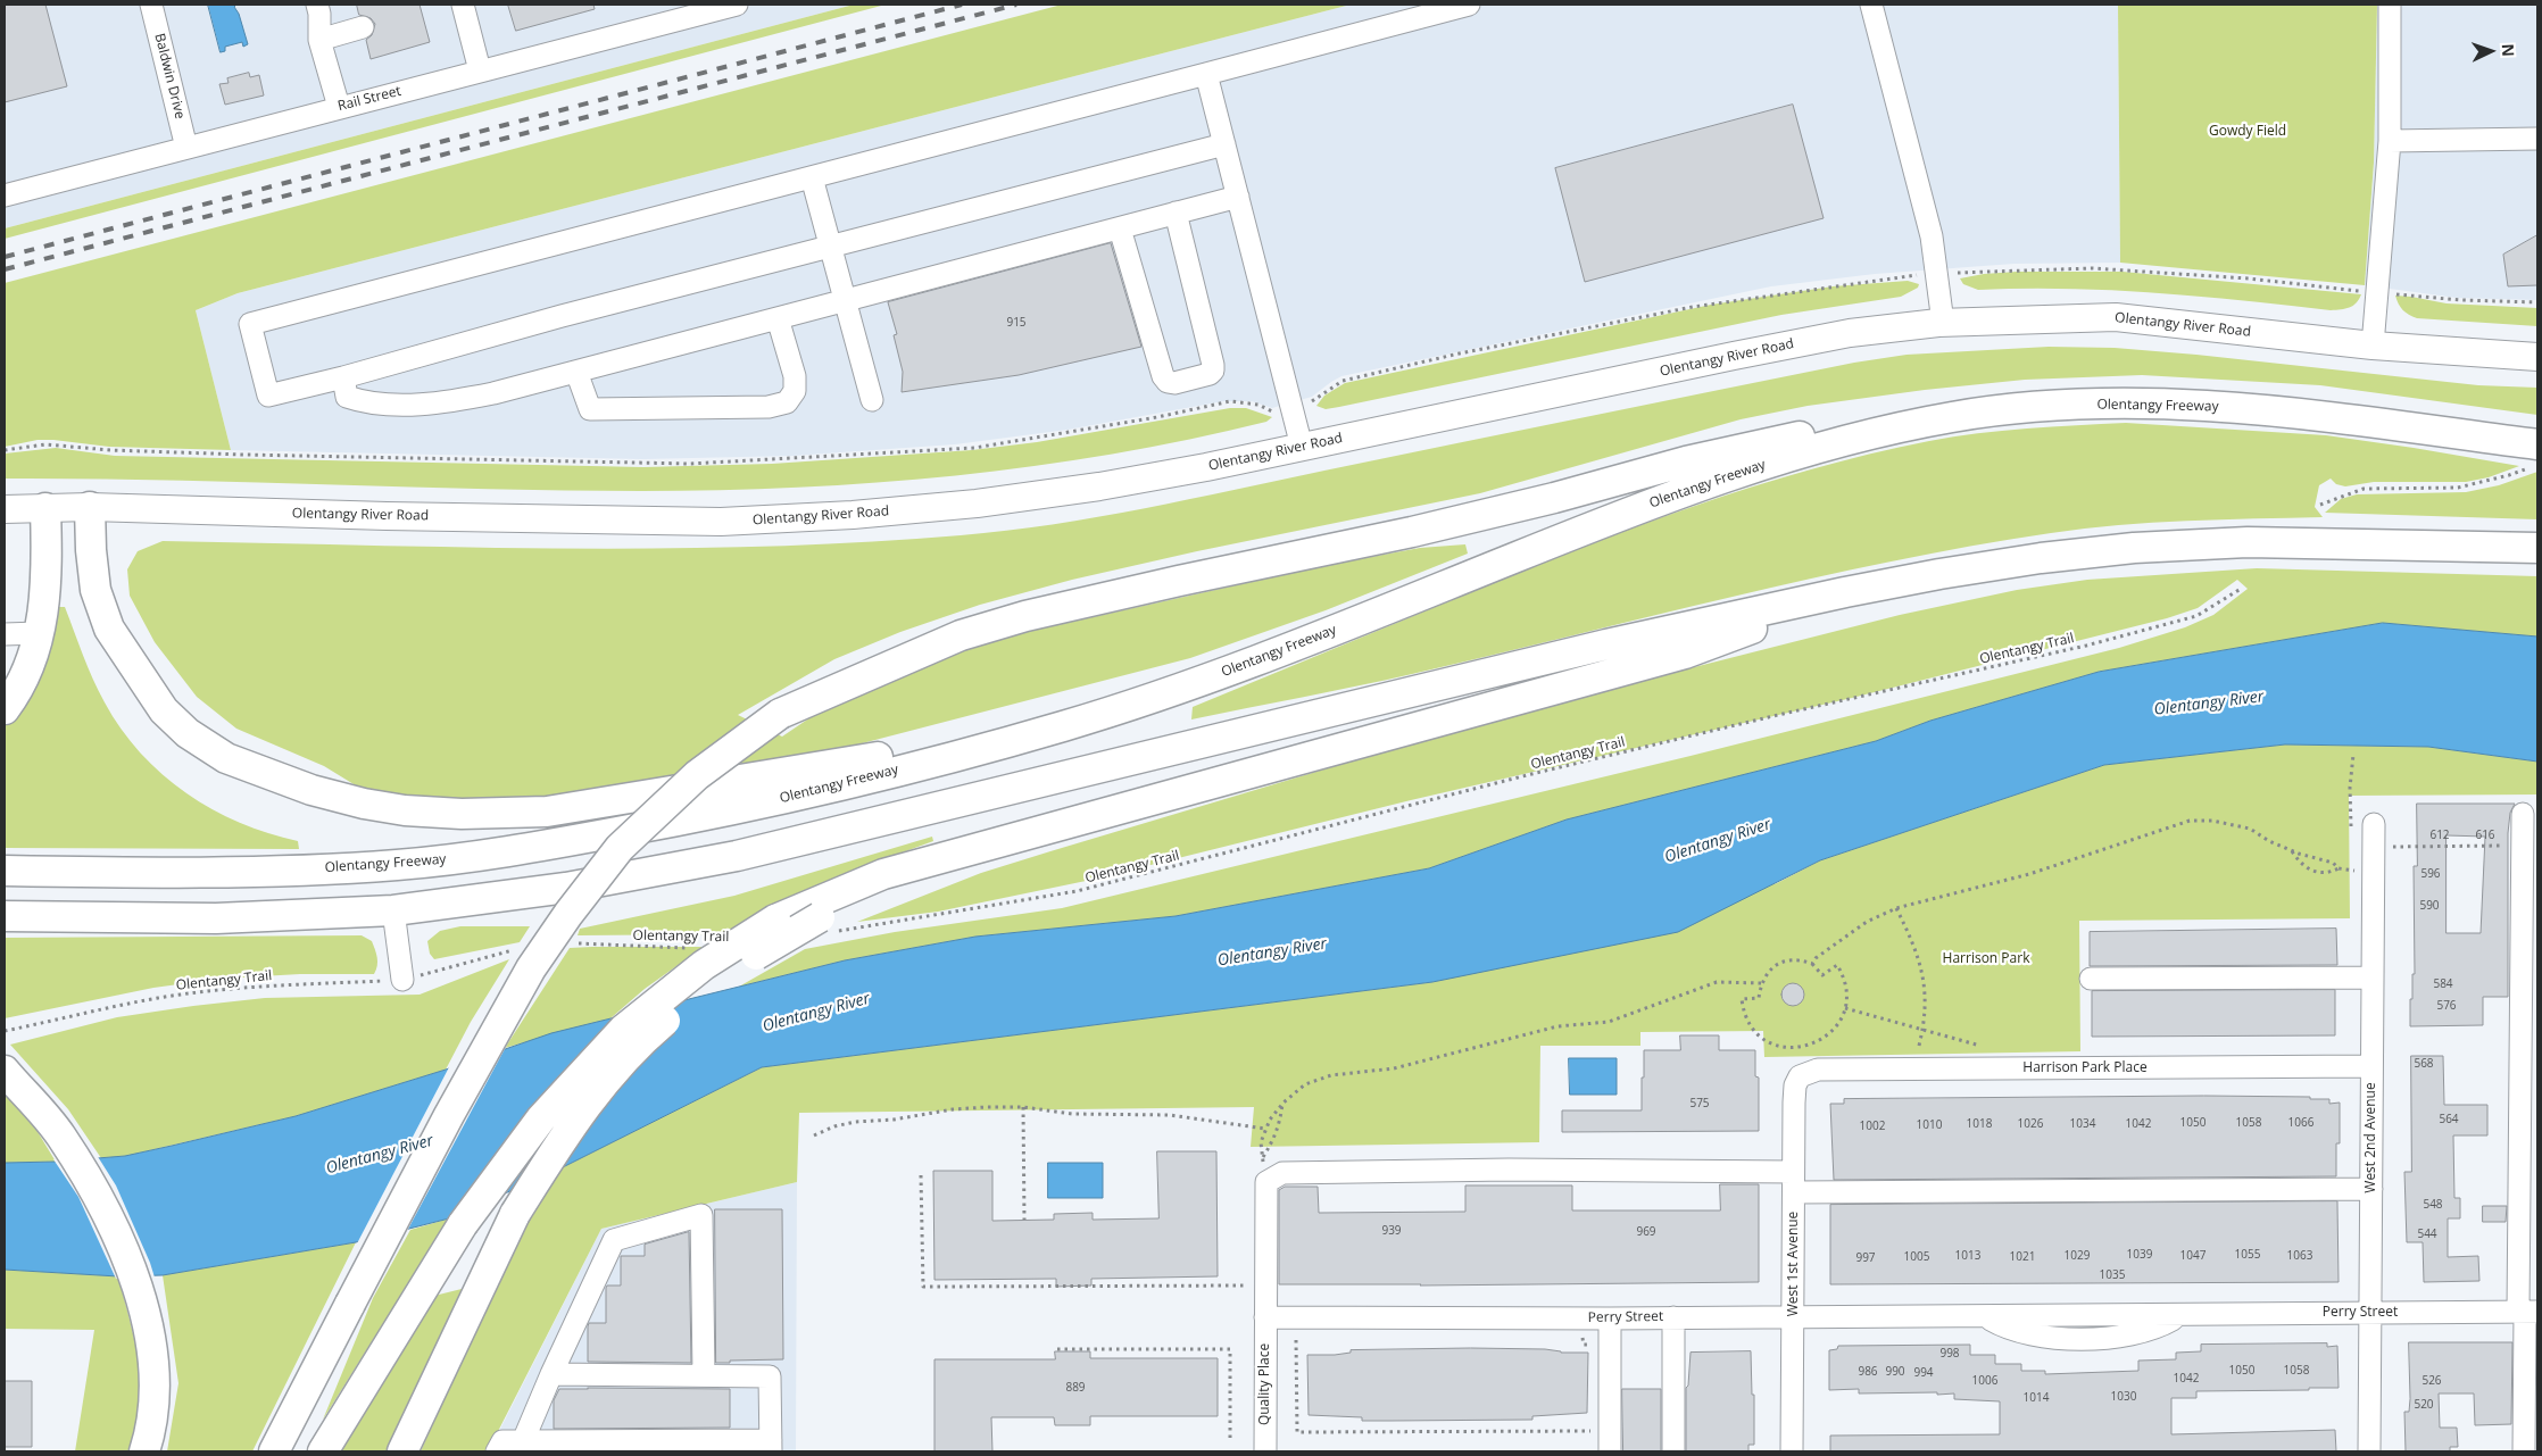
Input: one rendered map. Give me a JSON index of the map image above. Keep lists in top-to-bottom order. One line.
{"streets":{"highway":["Olentangy Freeway"],"main road":["Olentangy River Road"],"street":["Baldwin Drive","Rail Street","Harrison Park Place","West 2nd Avenue","West 1st Avenue","Perry Street","Quality Place"],"path":["Olentangy Trail"]},"crossings":[["Baldwin Drive","Rail Street"],["Harrison Park Place","West 2nd Avenue"],["Harrison Park Place","West 1st Avenue"],["West 2nd Avenue","Perry Street"],["West 1st Avenue","Perry Street"],["Perry Street","Quality Place"]],"water":["Olentangy River"],"parks":["Gowdy Field","Harrison Park"],"house_numbers":["915","612","616","596","590","584","576","568","575","564","1050","1058","1066","1018","1026","1034","1042","1010","1002","548","939","969","544","1039","1055","1013","1029","1047","1063","1005","1021","997","1035","998","1050","1058","986","990","994","1042","1006","526","889","1030","1014","520"],"north":"right"}
